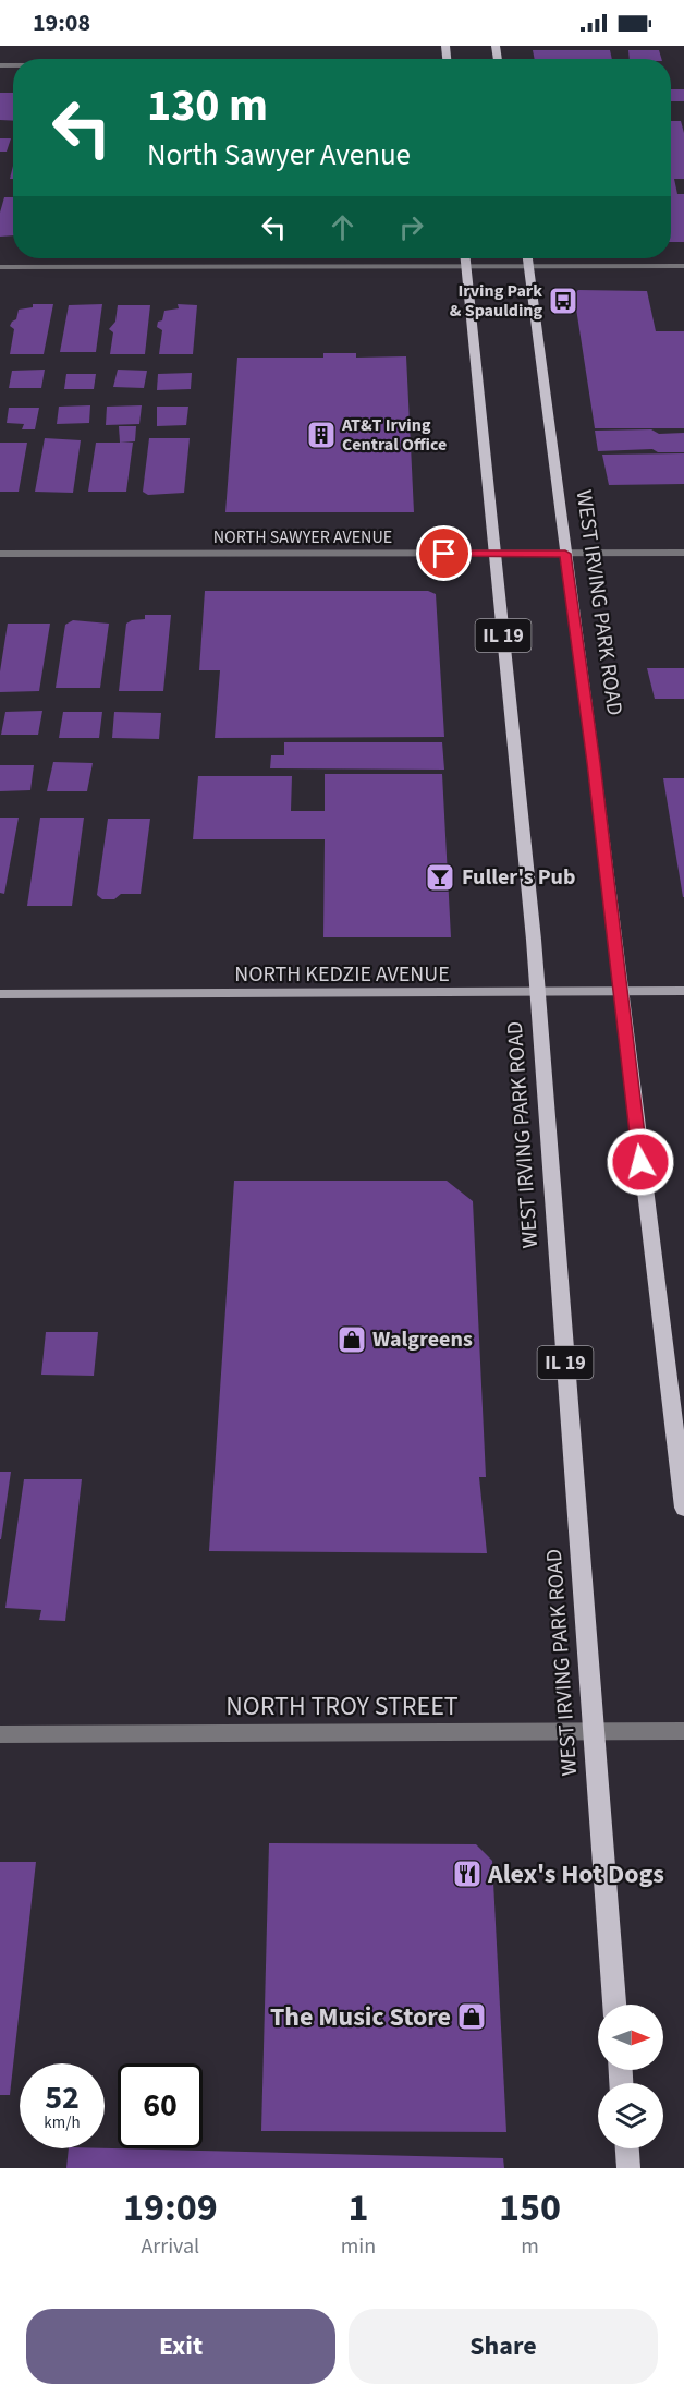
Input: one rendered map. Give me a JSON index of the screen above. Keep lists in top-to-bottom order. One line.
{"streets":{"main road":["WEST IRVING PARK ROAD","IL 19","NORTH KEDZIE AVENUE"],"street":["NORTH SAWYER AVENUE","NORTH TROY STREET"]},"crossings":[["NORTH SAWYER AVENUE","WEST IRVING PARK ROAD"],["WEST IRVING PARK ROAD","NORTH KEDZIE AVENUE"],["WEST IRVING PARK ROAD","NORTH TROY STREET"]],"places":{"bus stop":["Irving Park & Spaulding"],"building":["AT&T Irving Central Office"],"bar":["Fuller's Pub"],"shop":["Walgreens","The Music Store"],"restaurant":["Alex's Hot Dogs"]},"north":"right","page":{"status":"19:08","turn":["130 m","North Sawyer Avenue"],"speed":"52 km/h","limit":"60","eta":["19:09","Arrival","1","min","150","m"],"buttons":["Exit","Share"]}}
